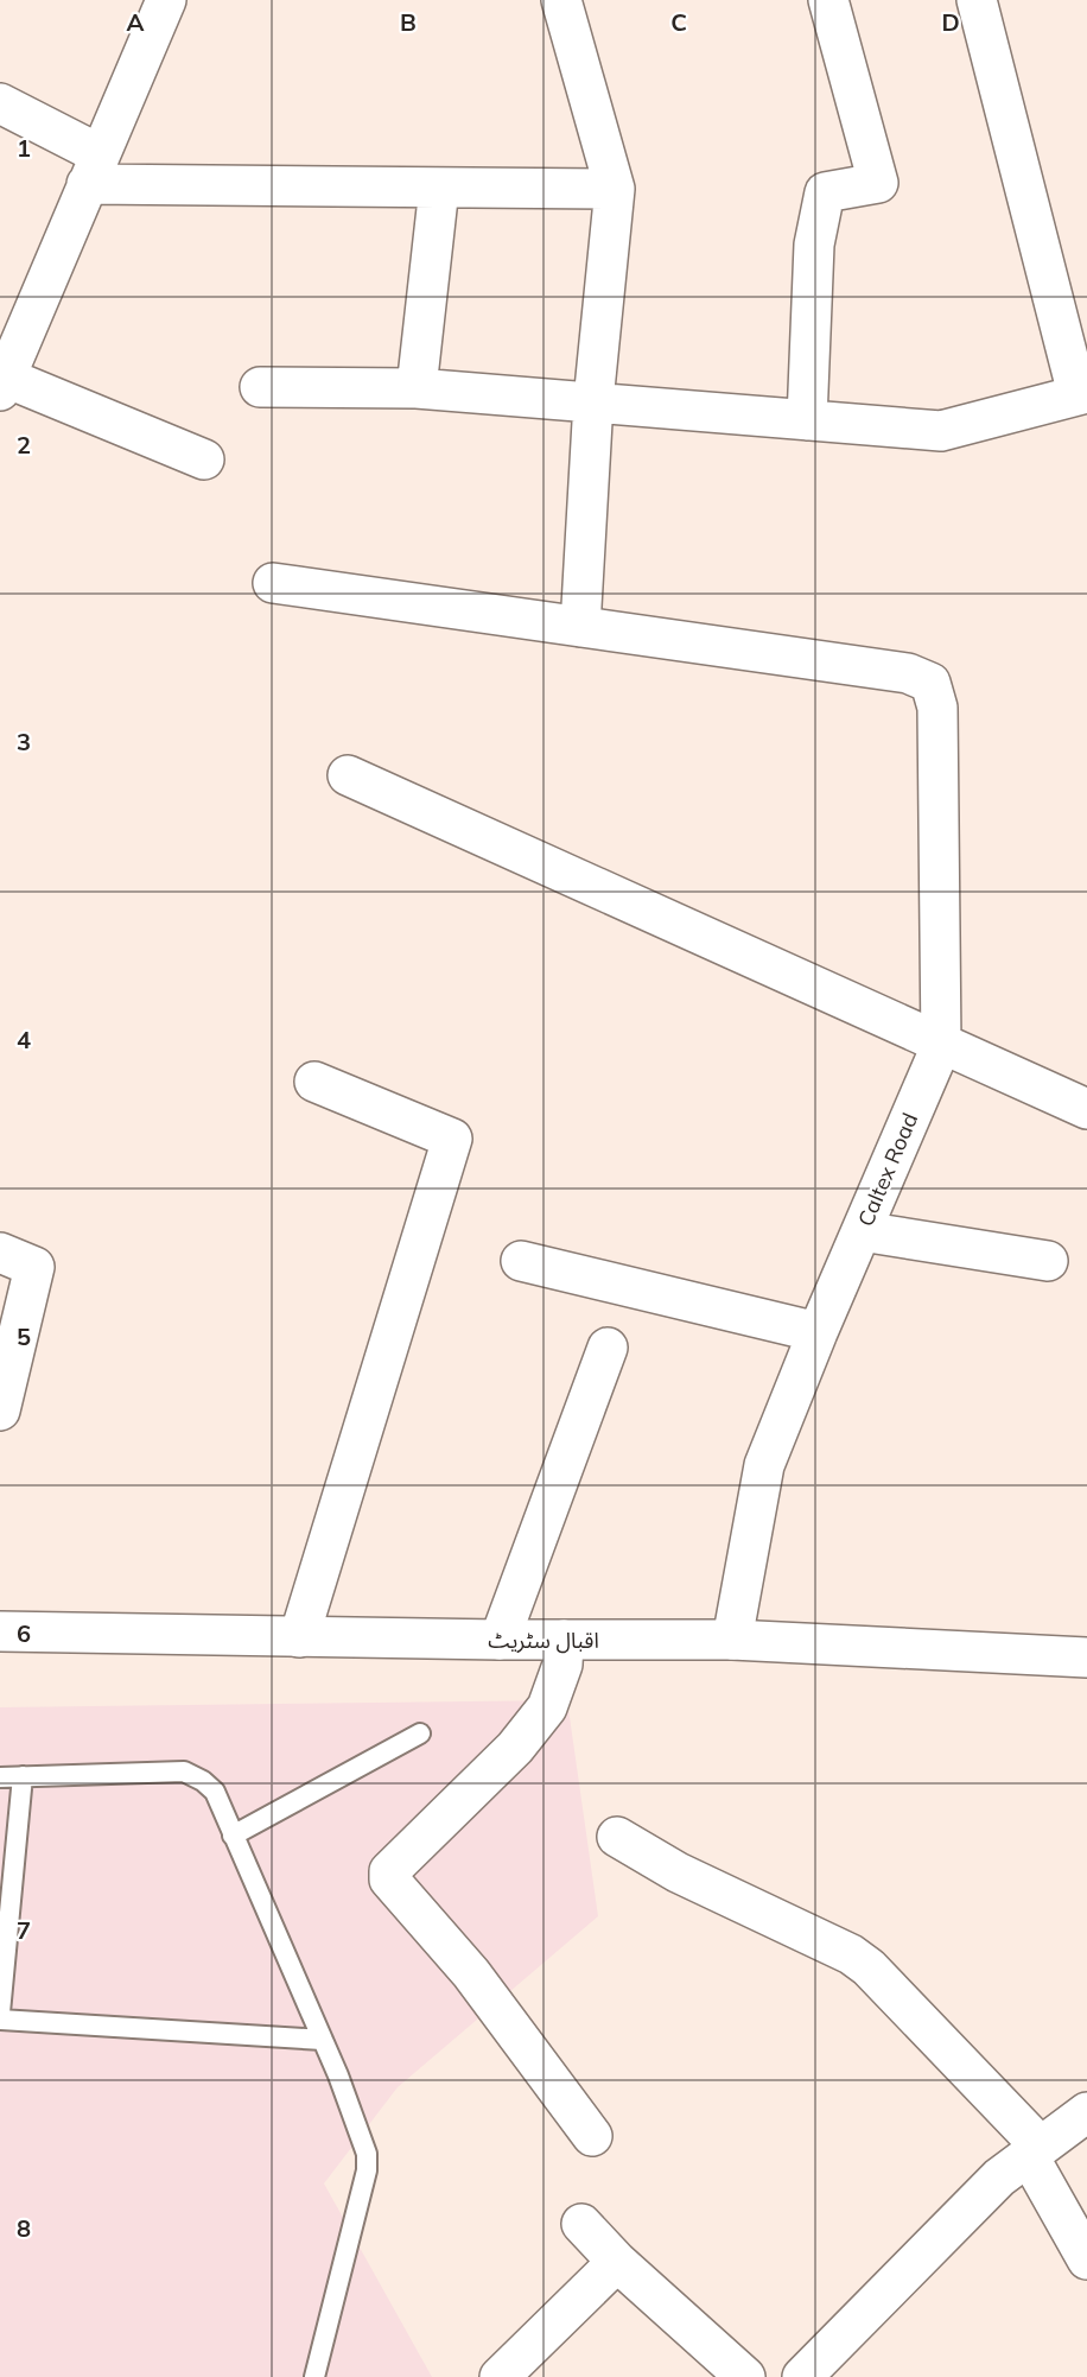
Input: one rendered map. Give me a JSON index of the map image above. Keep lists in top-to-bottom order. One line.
{"streets":{"street":["Caltex Road","اقبال سٹریٹ"]},"crossings":[["Caltex Road","اقبال سٹریٹ"]],"grid":{"columns":["A","B","C","D"],"rows":["1","2","3","4","5","6","7","8"]}}
